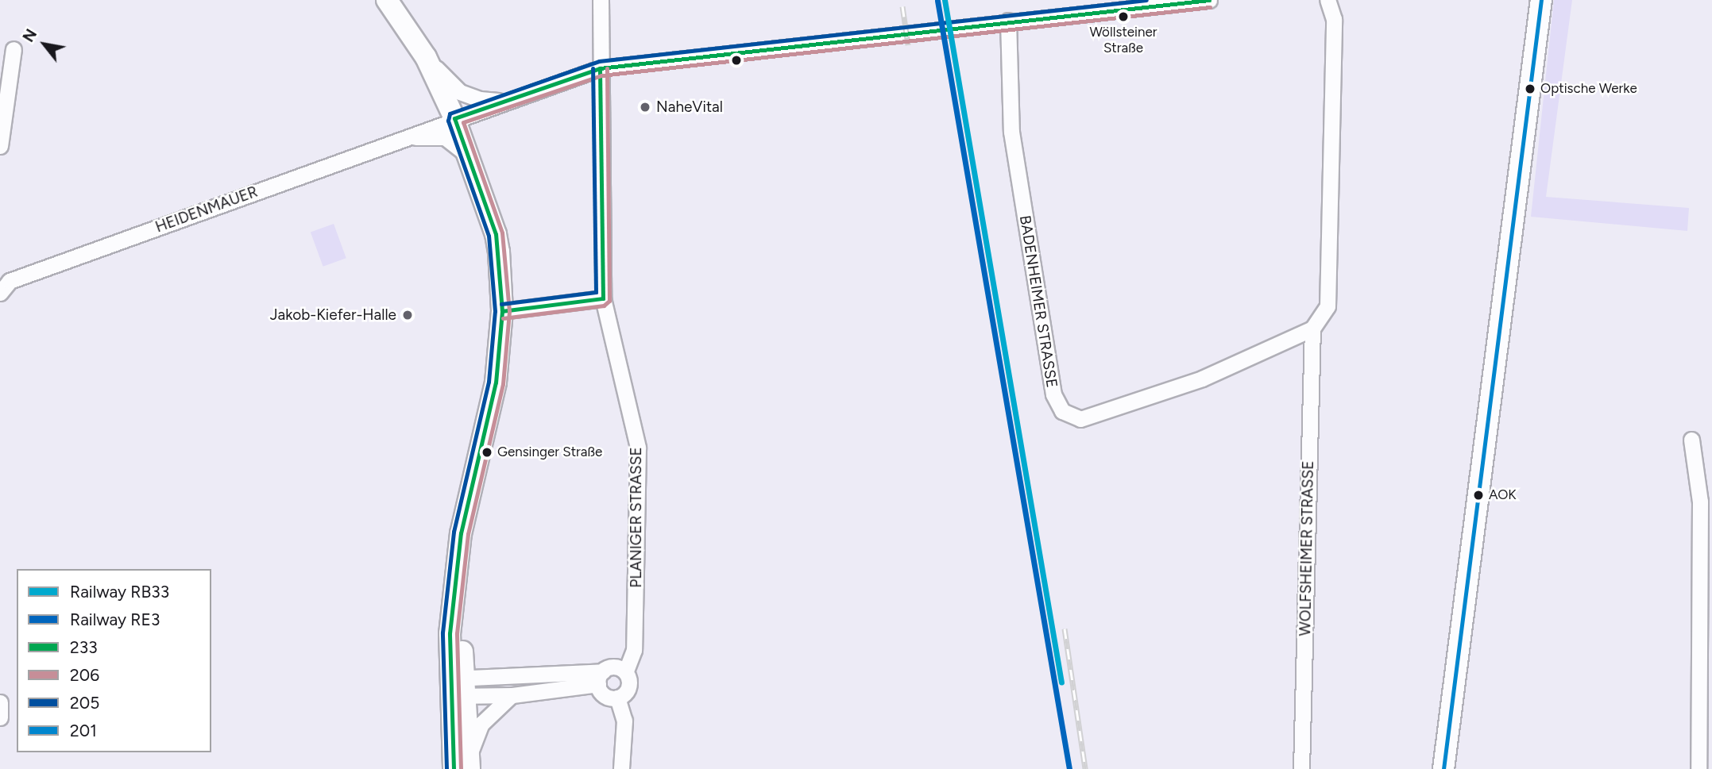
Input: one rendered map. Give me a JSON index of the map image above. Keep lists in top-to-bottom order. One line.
{"streets":{"street":["HEIDENMAUER","BADENHEIMER STRASSE","PLANIGER STRASSE","WOLFSHEIMER STRASSE"]},"crossings":[["HEIDENMAUER","PLANIGER STRASSE"],["BADENHEIMER STRASSE","WOLFSHEIMER STRASSE"]],"places":["Wöllsteiner Straße","Optische Werke","NaheVital","Jakob-Kiefer-Halle","Gensinger Straße","AOK"],"lines":["rail line RB33","transit line 233","transit line 205","transit line 201","rail line RE3","transit line 206"],"legend":["Railway RB33","Railway RE3","233","206","205","201"],"north":"top left"}
